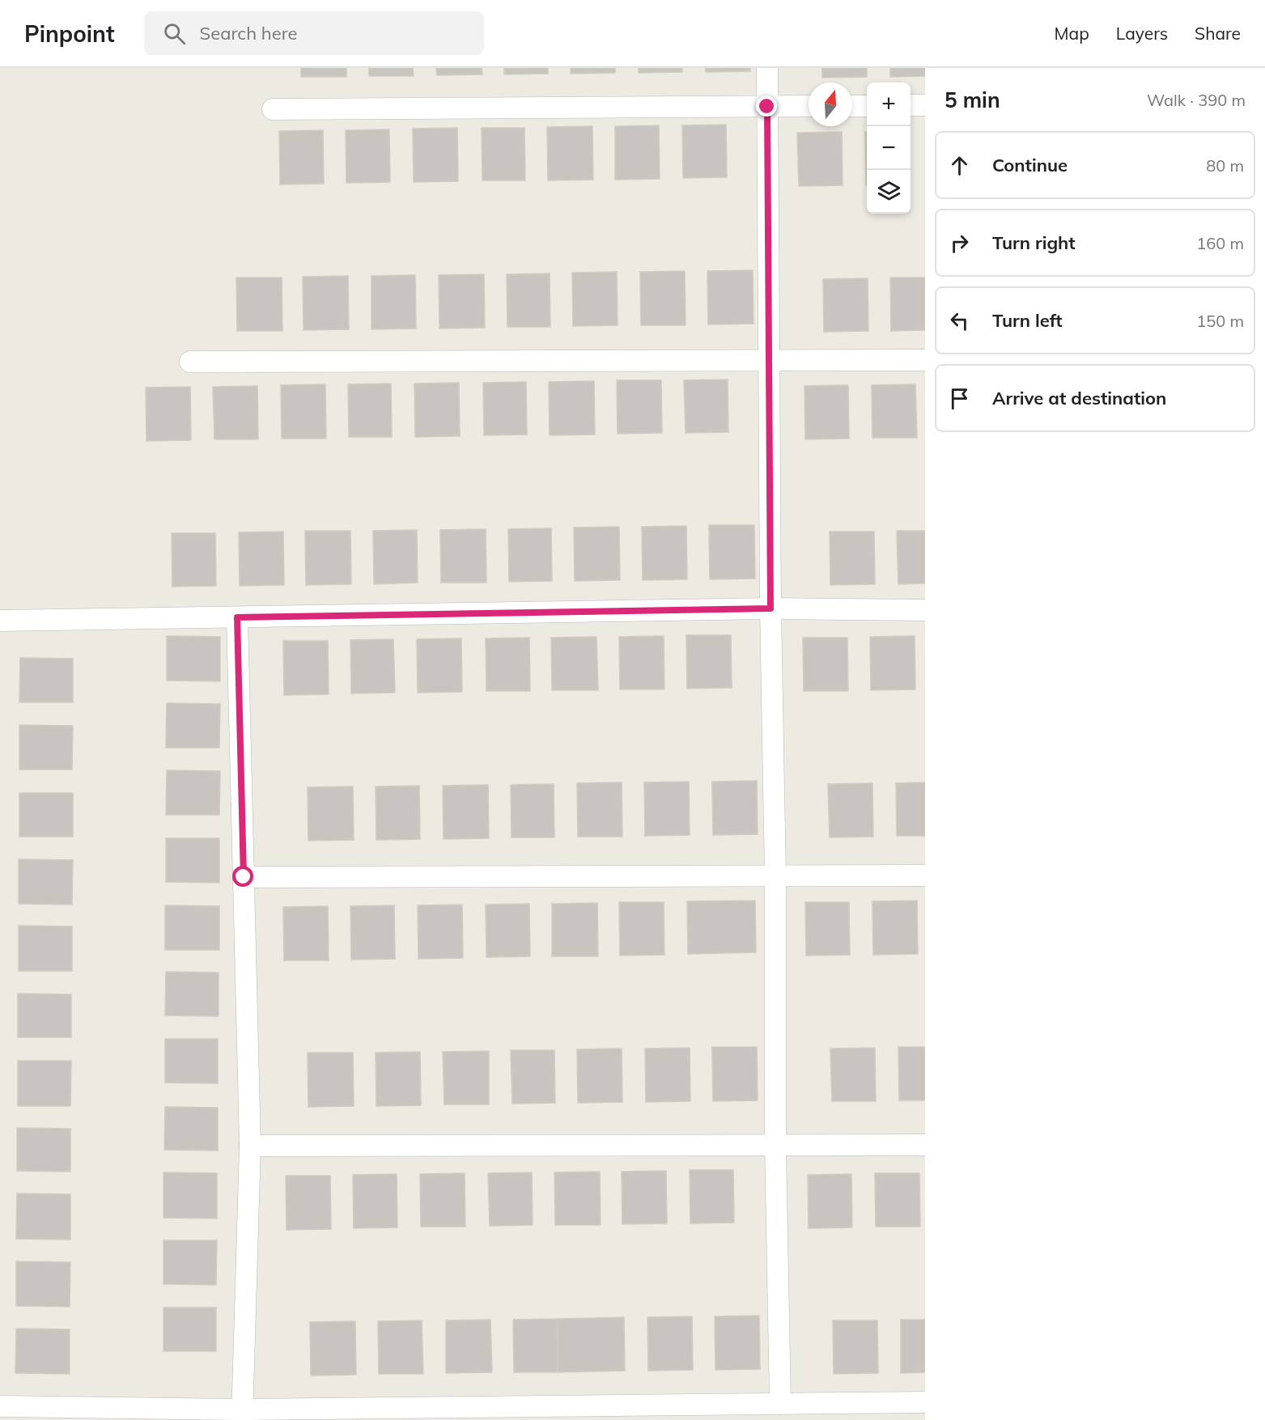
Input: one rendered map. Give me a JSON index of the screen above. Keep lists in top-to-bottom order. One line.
{"north":"top","page":{"header":"Pinpoint","search":"Search here","nav":["Map","Layers","Share"],"heading":["5 min","Walk · 390 m"],"map_buttons":["+","−"],"list":[["Continue","80 m"],["Turn right","160 m"],["Turn left","150 m"],"Arrive at destination"]}}
